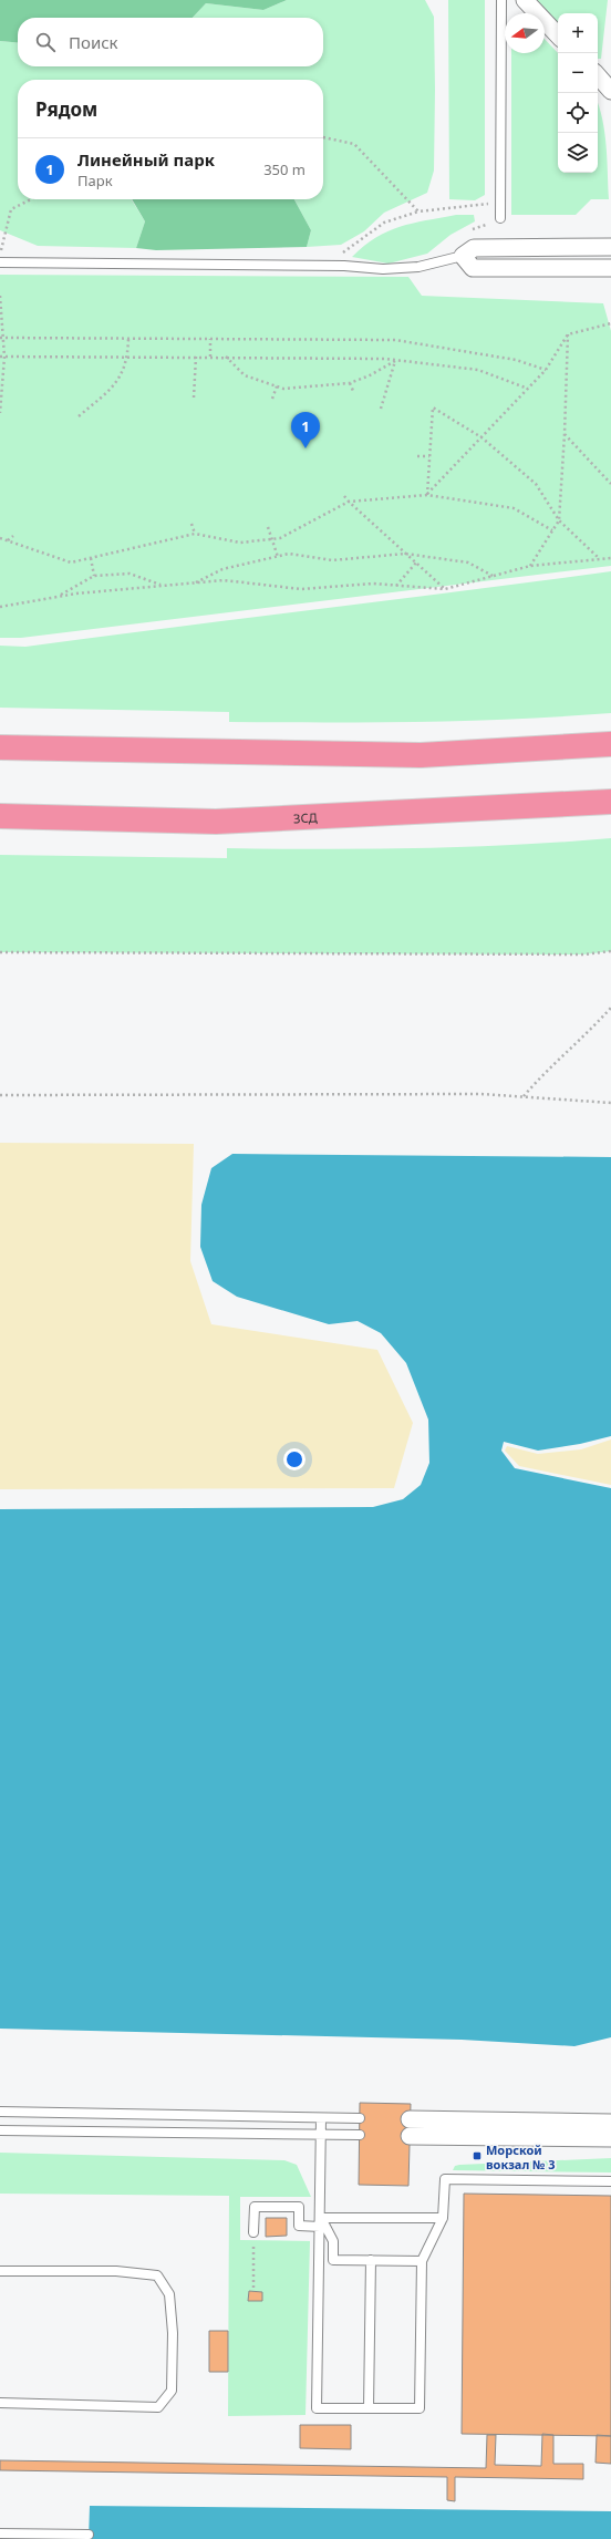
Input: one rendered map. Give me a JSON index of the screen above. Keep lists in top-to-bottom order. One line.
{"streets":{"highway":["ЗСД"]},"places":{"transit":["Морской вокзал № 3"]},"north":"left","page":{"map_buttons":["+","−"],"search":"Поиск","heading":"Рядом","list":[{"mark":"1","name":"Линейный парк","note":"Парк","value":"350 m"}],"pins":"1"}}
